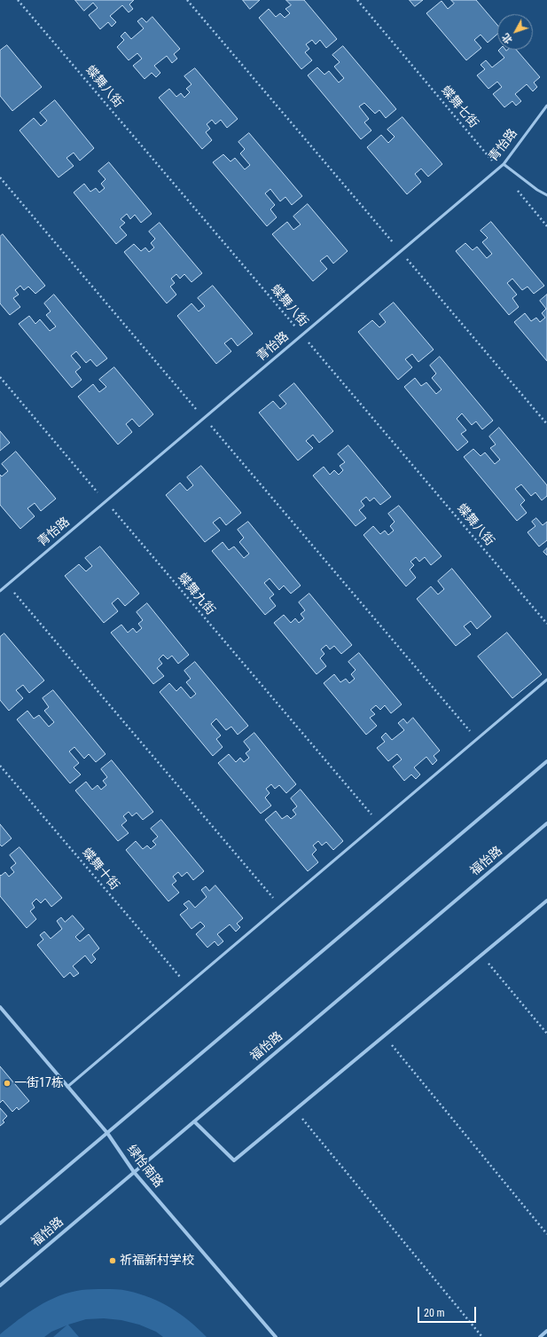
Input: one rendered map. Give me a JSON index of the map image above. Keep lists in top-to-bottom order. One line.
{"streets":{"street":["福怡路","绿怡南路"],"lane":["青怡路"],"path":["蝶舞八街","蝶舞七街","蝶舞九街","蝶舞十街"]},"crossings":[["蝶舞八街","青怡路"],["蝶舞七街","青怡路"],["青怡路","蝶舞九街"],["福怡路","绿怡南路"]],"places":["一街17栋","祈福新村学校"],"scale_bar":"20 m","north":"bottom left"}
